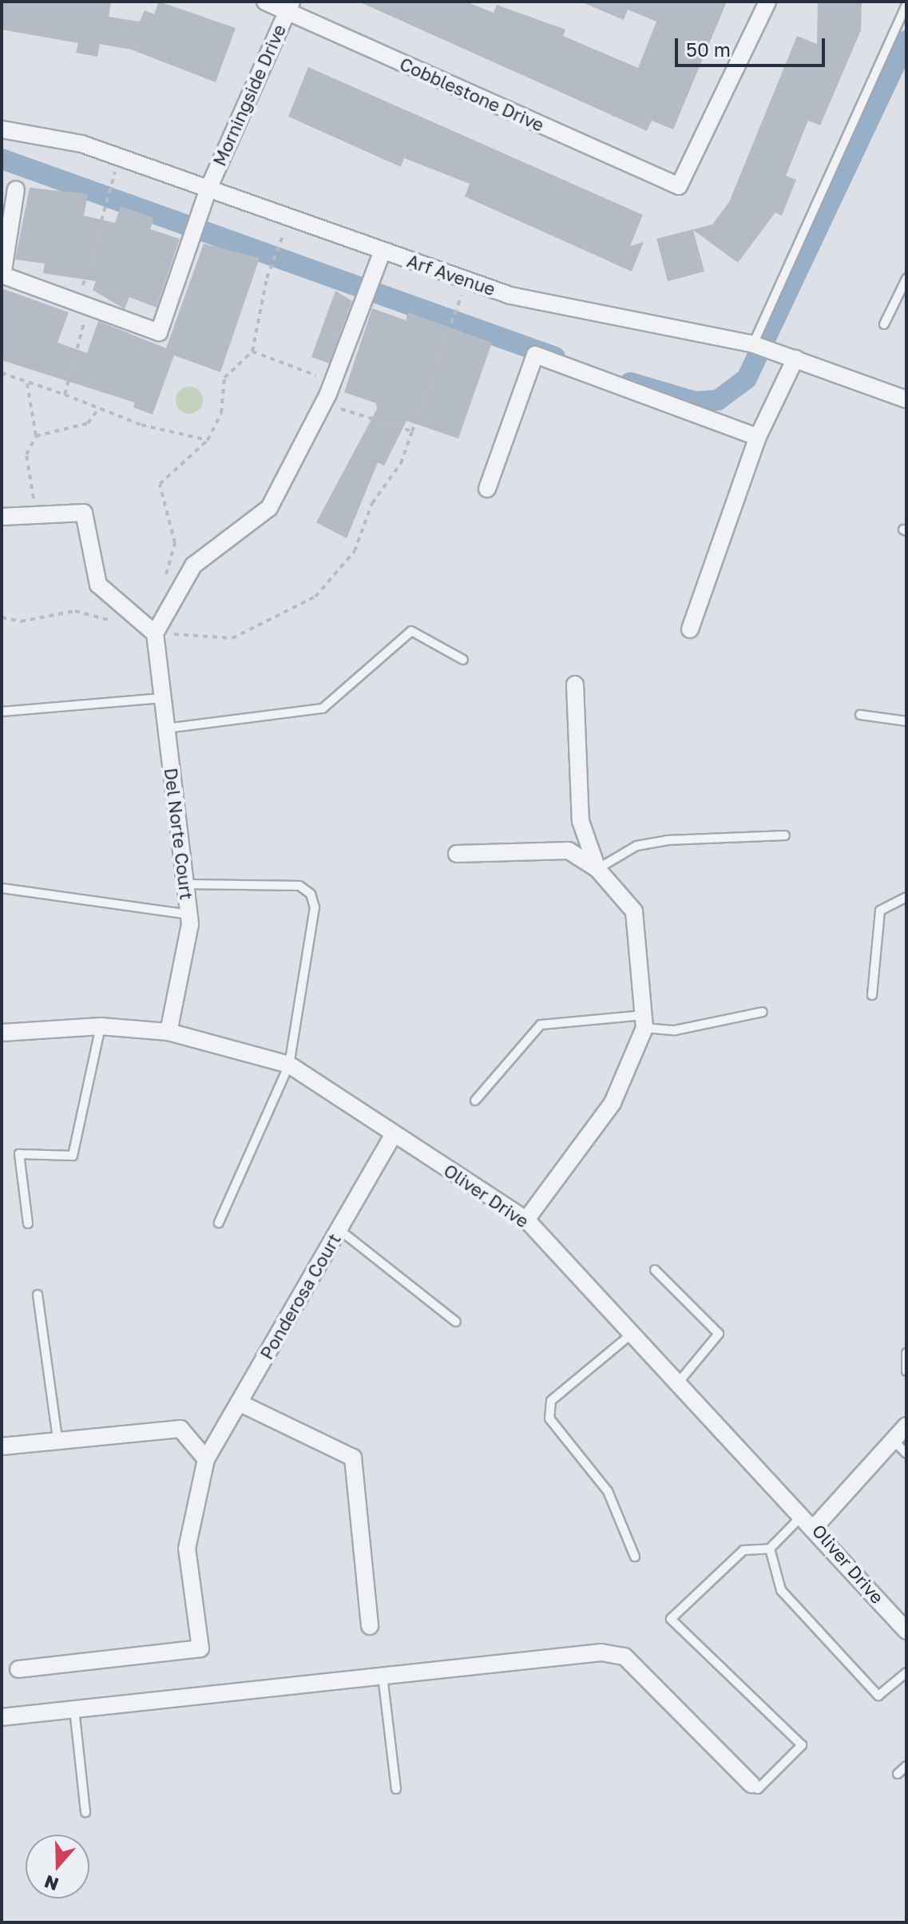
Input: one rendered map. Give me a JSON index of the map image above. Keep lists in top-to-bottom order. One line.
{"streets":{"street":["Cobblestone Drive","Morningside Drive","Arf Avenue","Del Norte Court","Oliver Drive","Ponderosa Court"]},"crossings":[["Cobblestone Drive","Morningside Drive"],["Morningside Drive","Arf Avenue"],["Del Norte Court","Oliver Drive"],["Oliver Drive","Ponderosa Court"]],"scale_bar":"50 m","north":"bottom"}
